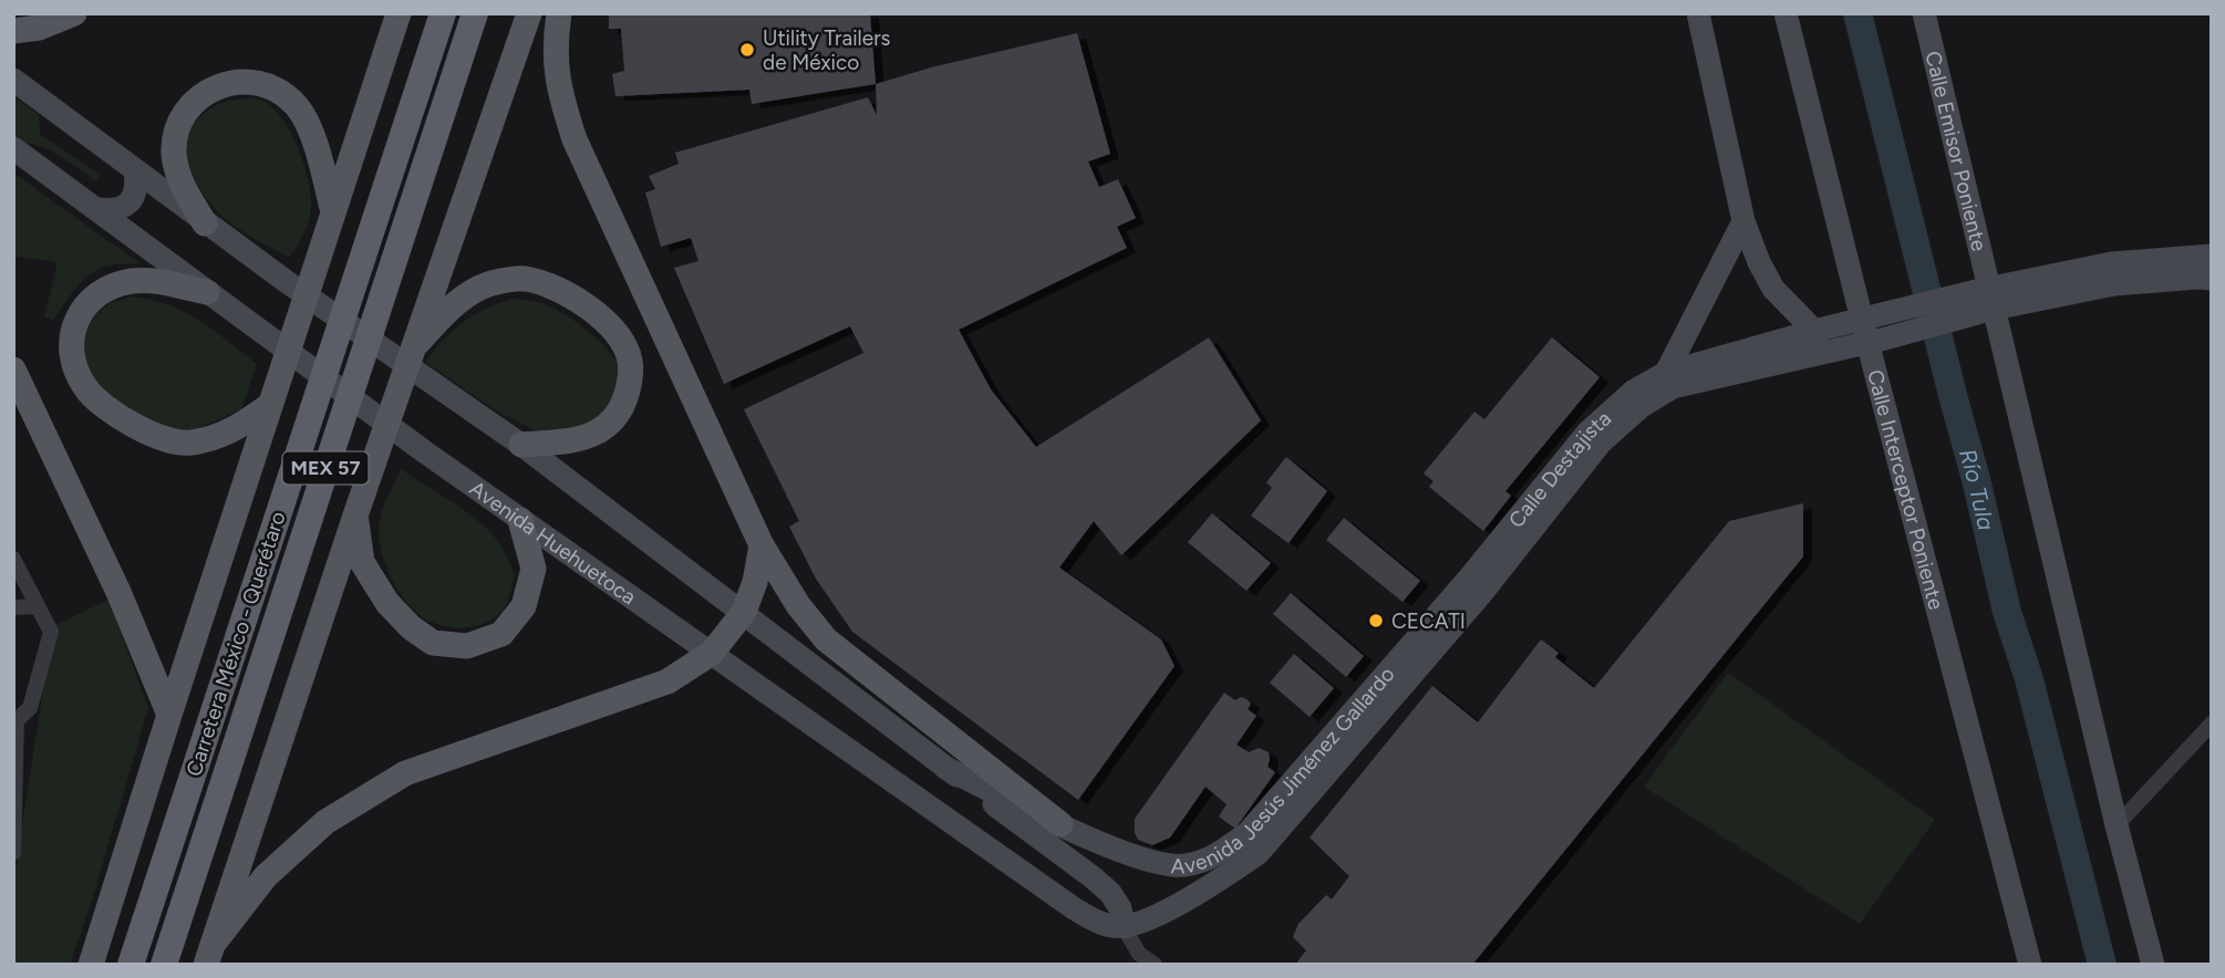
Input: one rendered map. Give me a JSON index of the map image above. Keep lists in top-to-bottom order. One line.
{"streets":{"highway":["MEX 57","Carretera México - Querétaro"],"main road":["Calle Emisor Poniente","Calle Destajista","Calle Interceptor Poniente","Avenida Huehuetoca","Avenida Jesús Jiménez Gallardo"]},"crossings":[["Calle Emisor Poniente","Calle Destajista"],["Calle Destajista","Calle Interceptor Poniente"],["Calle Destajista","Avenida Jesús Jiménez Gallardo"],["Avenida Huehuetoca","Avenida Jesús Jiménez Gallardo"]],"water":["Río Tula"],"places":["Utility Trailers de México","CECATI"]}
